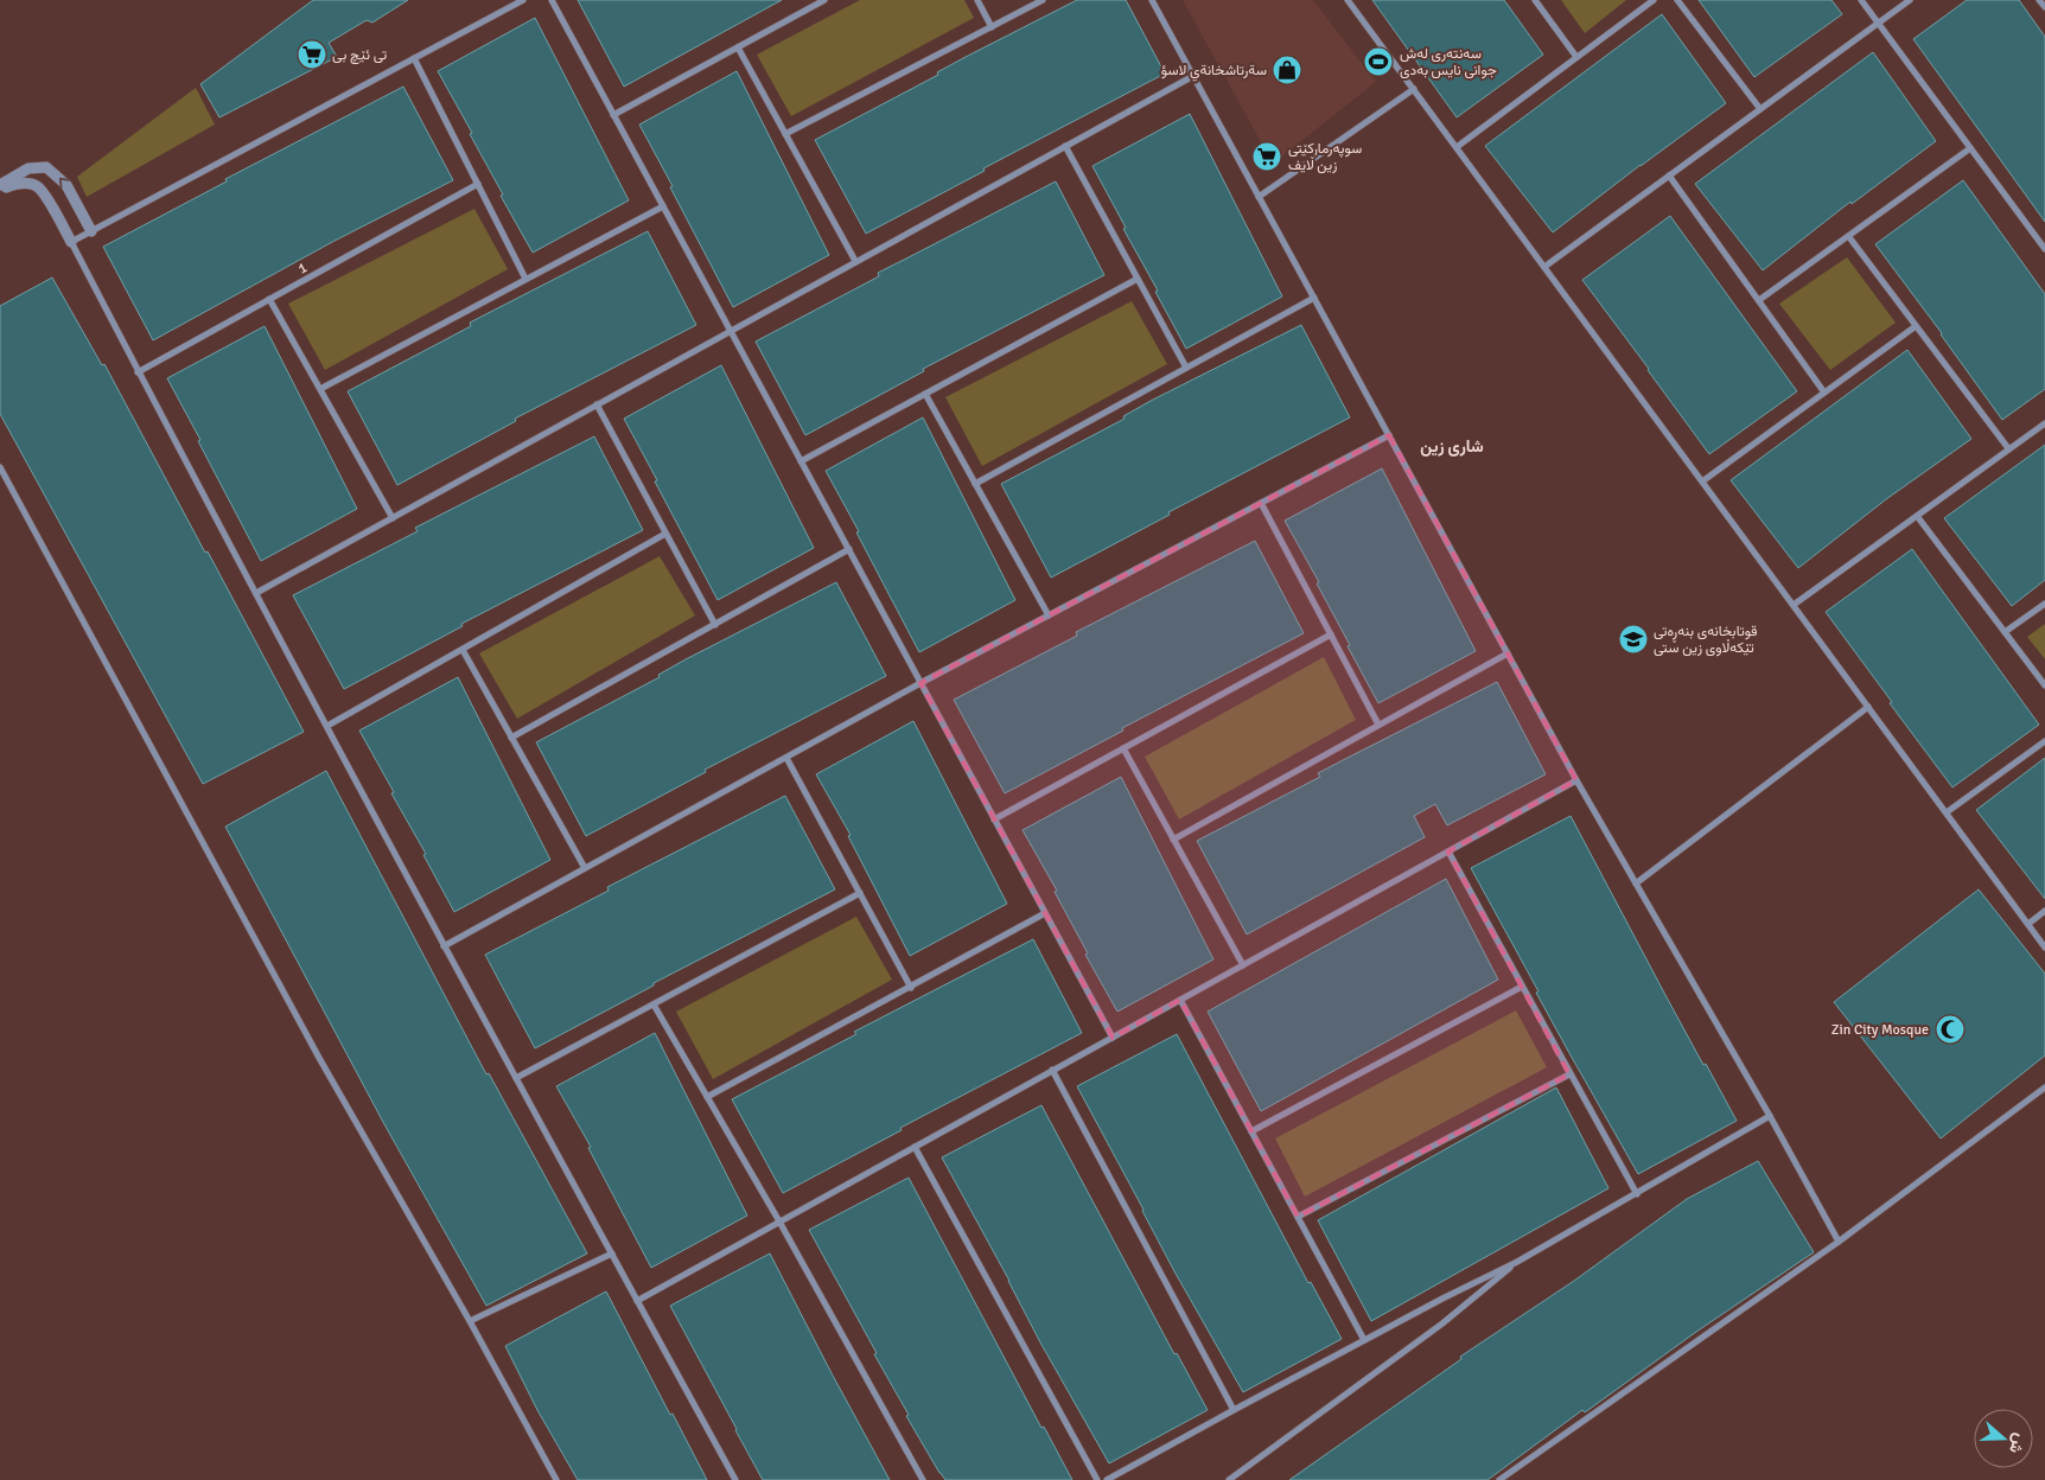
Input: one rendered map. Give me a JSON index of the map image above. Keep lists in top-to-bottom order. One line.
{"streets":{"street":["1"]},"districts":["شاری زین"],"places":{"supermarket":["تی ئێچ بی","سوپەرماركێتی زین ڵایف"],"sports":["سەنتەری لەش جوانی نایس بەدی"],"shop":["سةرتاشخانةي لاسؤ"],"school or university":["قوتابخانەی بنەڕەتی تێکەڵاوی زین ستی"],"mosque":["Zin City Mosque"]},"north":"right"}
